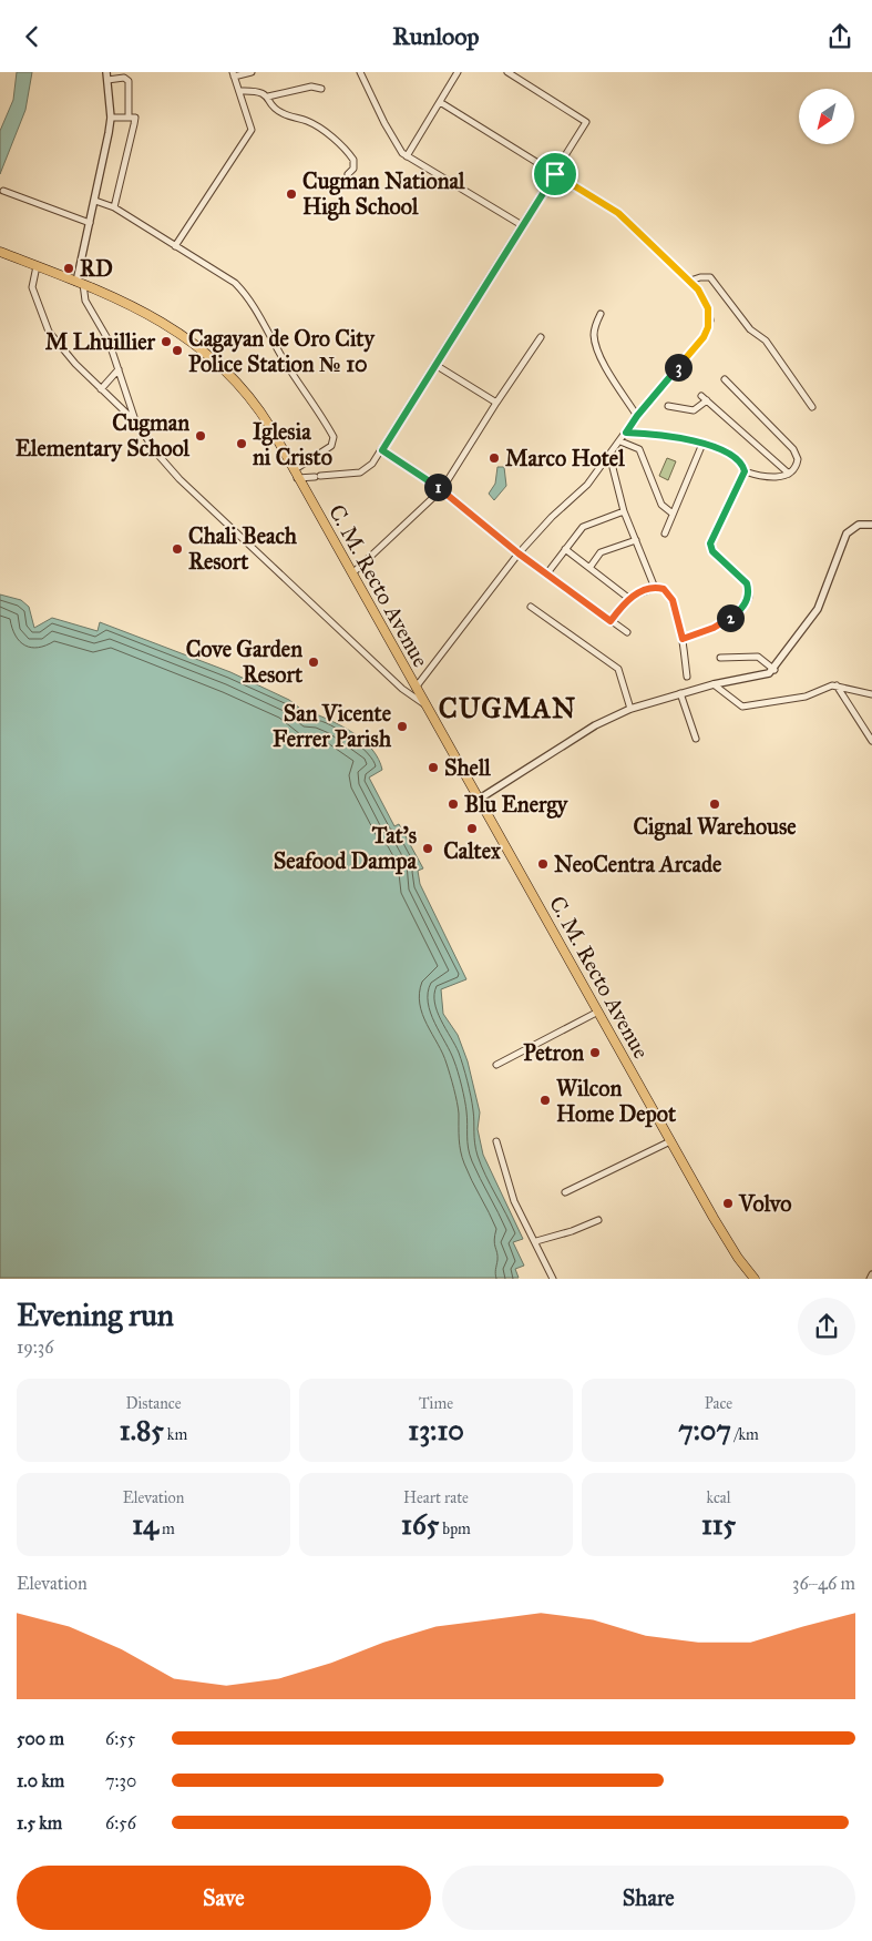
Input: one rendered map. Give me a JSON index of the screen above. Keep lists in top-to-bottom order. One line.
{"streets":{"highway":["C. M. Recto Avenue"]},"districts":["CUGMAN"],"places":["Cugman National High School","RD","M Lhuillier","Cagayan de Oro City Police Station № 10","Cugman Elementary School","Iglesia ni Cristo","Marco Hotel","Chali Beach Resort","Cove Garden Resort","San Vicente Ferrer Parish","Shell","Blu Energy","Cignal Warehouse","Caltex","Tat's Seafood Dampa","NeoCentra Arcade","Petron","Wilcon Home Depot","Volvo"],"north":"bottom left","page":{"header":"Runloop","pins":["3","1","2"],"heading":["Evening run","19:36"],"stats":[["Distance","1.85 km"],["Time","13:10"],["Pace","7:07 /km"],["Elevation","14 m"],["Heart rate","165 bpm"],["kcal","115"]],"chart":["Elevation","36–46 m"],"list":[{"name":"500 m","note":"6:55"},{"name":"1.0 km","note":"7:30"},{"name":"1.5 km","note":"6:56"}],"buttons":["Save","Share"]}}
